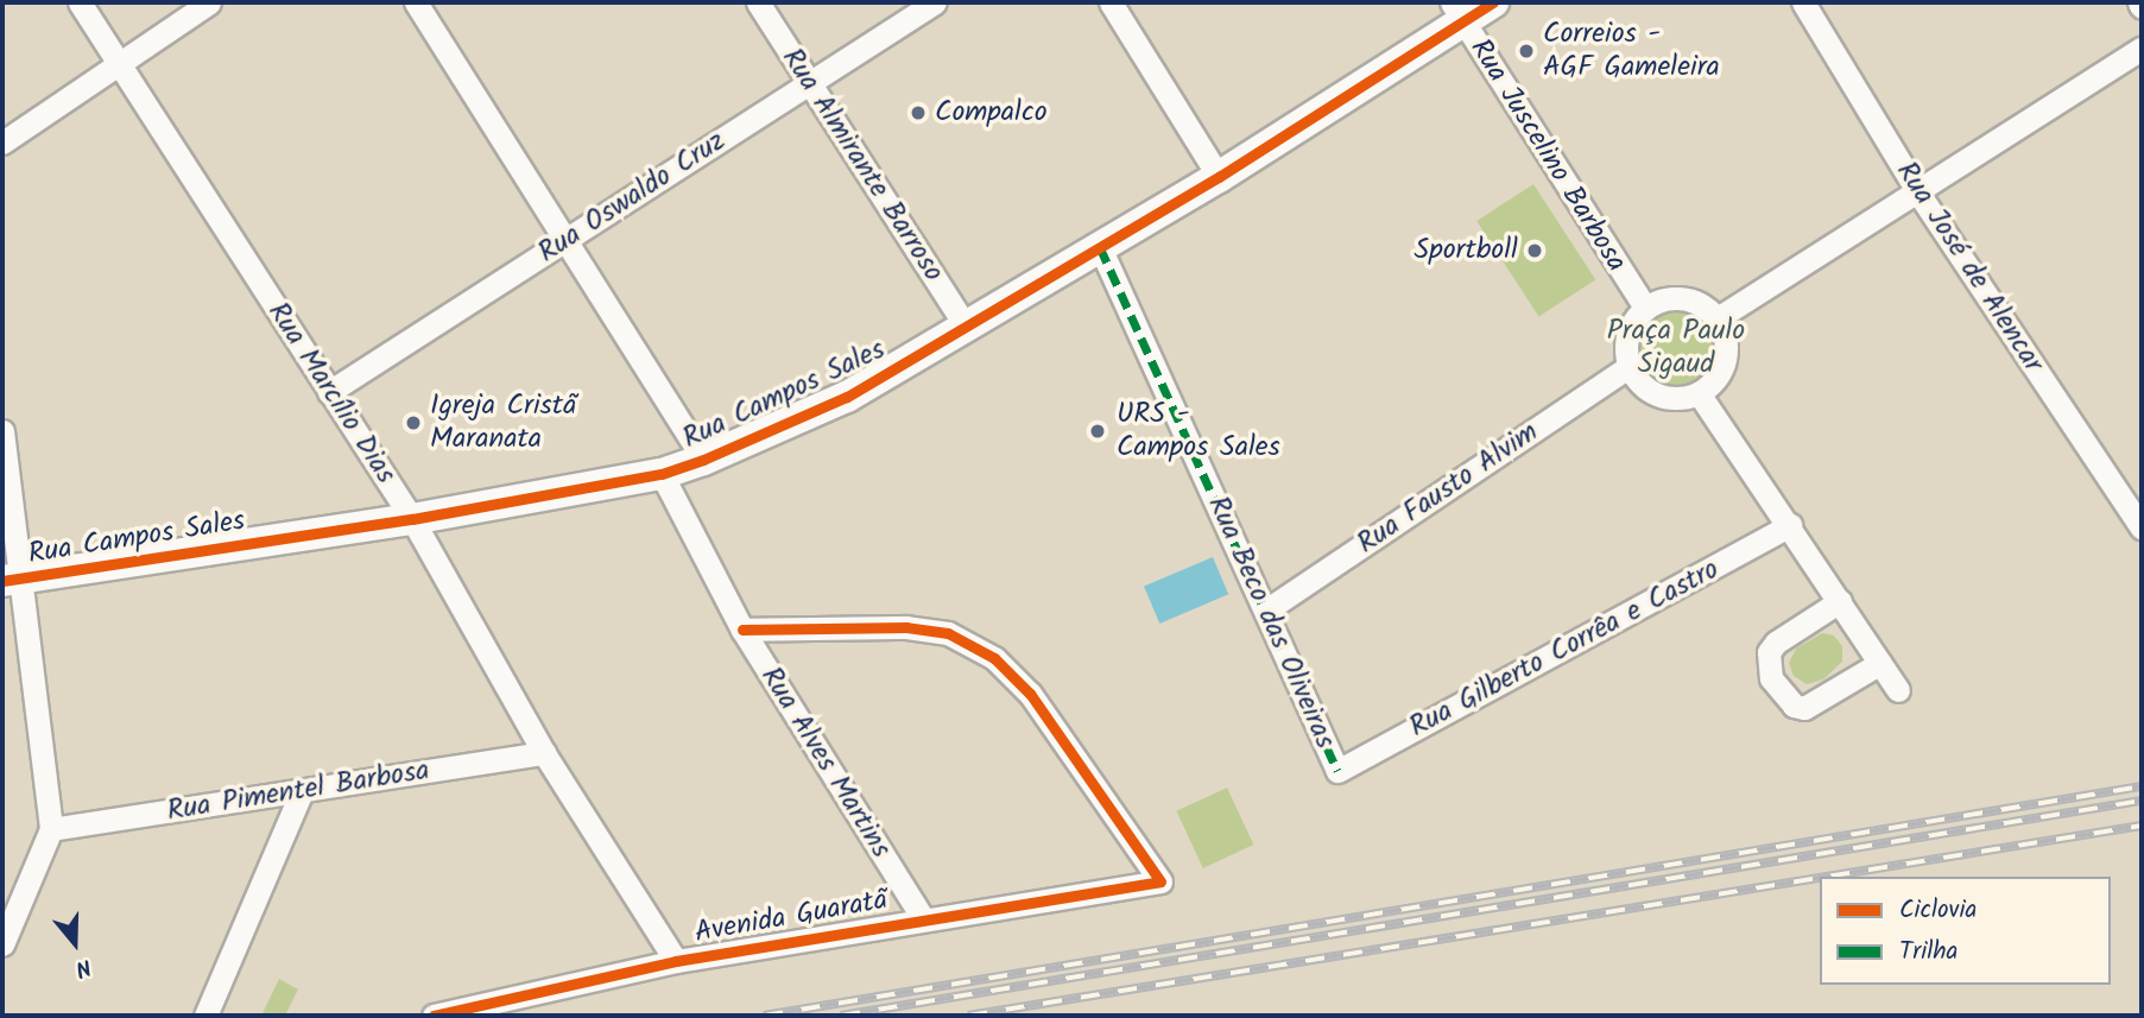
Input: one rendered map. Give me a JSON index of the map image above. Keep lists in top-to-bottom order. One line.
{"streets":{"street":["Rua Juscelino Barbosa","Rua Almirante Barroso","Rua Oswaldo Cruz","Rua José de Alencar","Rua Marcílio Dias","Rua Campos Sales","Rua Fausto Alvim","Rua Beco das Oliveiras","Rua Gilberto Corrêa e Castro","Rua Alves Martins","Rua Pimentel Barbosa","Avenida Guaratã"]},"crossings":[["Rua Juscelino Barbosa","Rua Campos Sales"],["Rua Juscelino Barbosa","Rua Fausto Alvim"],["Rua Almirante Barroso","Rua Oswaldo Cruz"],["Rua Almirante Barroso","Rua Campos Sales"],["Rua Oswaldo Cruz","Rua Marcílio Dias"],["Rua Marcílio Dias","Rua Campos Sales"],["Rua Marcílio Dias","Rua Pimentel Barbosa"],["Rua Marcílio Dias","Avenida Guaratã"],["Rua Campos Sales","Rua Beco das Oliveiras"],["Rua Campos Sales","Rua Alves Martins"],["Rua Fausto Alvim","Rua Beco das Oliveiras"],["Rua Beco das Oliveiras","Rua Gilberto Corrêa e Castro"],["Rua Alves Martins","Avenida Guaratã"]],"parks":["Praça Paulo Sigaud"],"places":["Correios - AGF Gameleira","Compalco","Sportboll","Igreja Cristã Maranata","URS - Campos Sales"],"legend":["Ciclovia","Trilha"],"north":"bottom"}
